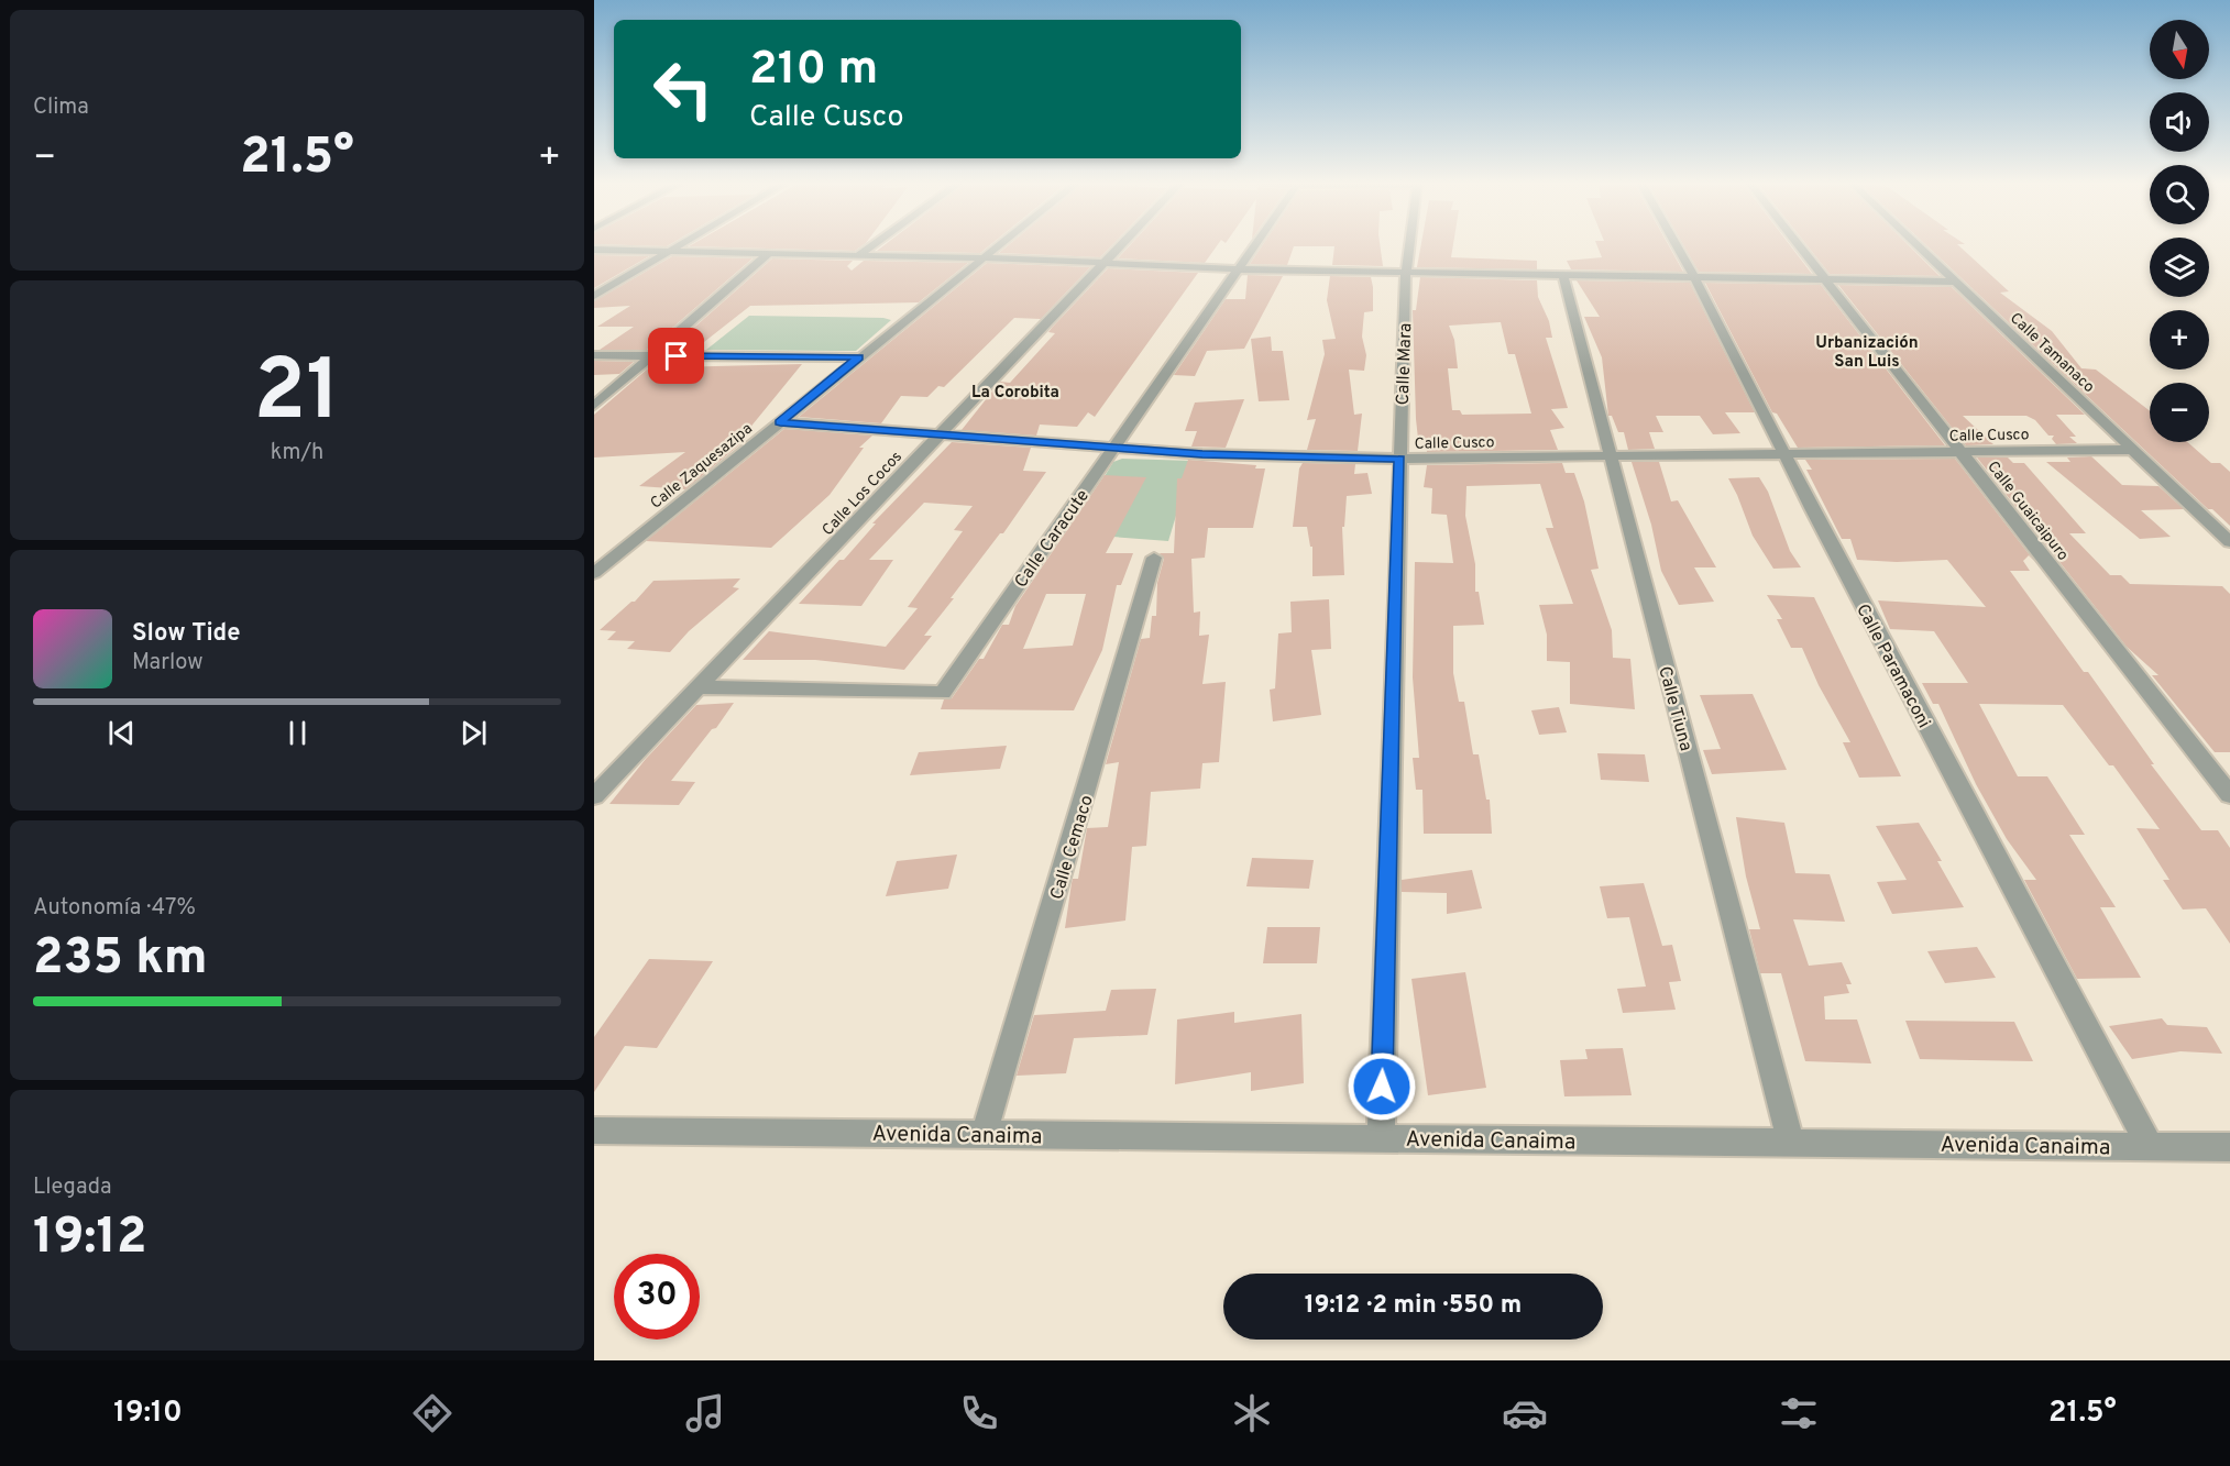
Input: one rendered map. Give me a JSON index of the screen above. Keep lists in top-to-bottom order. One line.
{"streets":{"street":["Calle Tamanaco","Calle Mara","Calle Cusco","Calle Zaquesazipa","Calle Los Cocos","Calle Guaicaipuro","Calle Caracute","Calle Paramaconi","Calle Tiuna","Calle Cemaco","Avenida Canaima"]},"crossings":[["Calle Tamanaco","Calle Cusco"],["Calle Mara","Calle Cusco"],["Calle Mara","Avenida Canaima"],["Calle Cusco","Calle Zaquesazipa"],["Calle Cusco","Calle Los Cocos"],["Calle Cusco","Calle Guaicaipuro"],["Calle Cusco","Calle Caracute"],["Calle Cusco","Calle Paramaconi"],["Calle Cusco","Calle Tiuna"],["Calle Los Cocos","Calle Caracute"],["Calle Paramaconi","Avenida Canaima"],["Calle Tiuna","Avenida Canaima"],["Calle Cemaco","Avenida Canaima"]],"districts":["Urbanización San Luis","La Corobita"],"north":"bottom","page":{"tile":["Clima",["21","km/h"],["Autonomía · 47%","235 km"],["Llegada","19:12"]],"map_buttons":["+","−"],"turn":["210 m","Calle Cusco"],"heat":["−","21.5°","+"],"song":["Slow Tide","Marlow"],"limit":"30","trip":"19:12 · 2 min · 550 m","tabs":["19:10","21.5°"]}}
